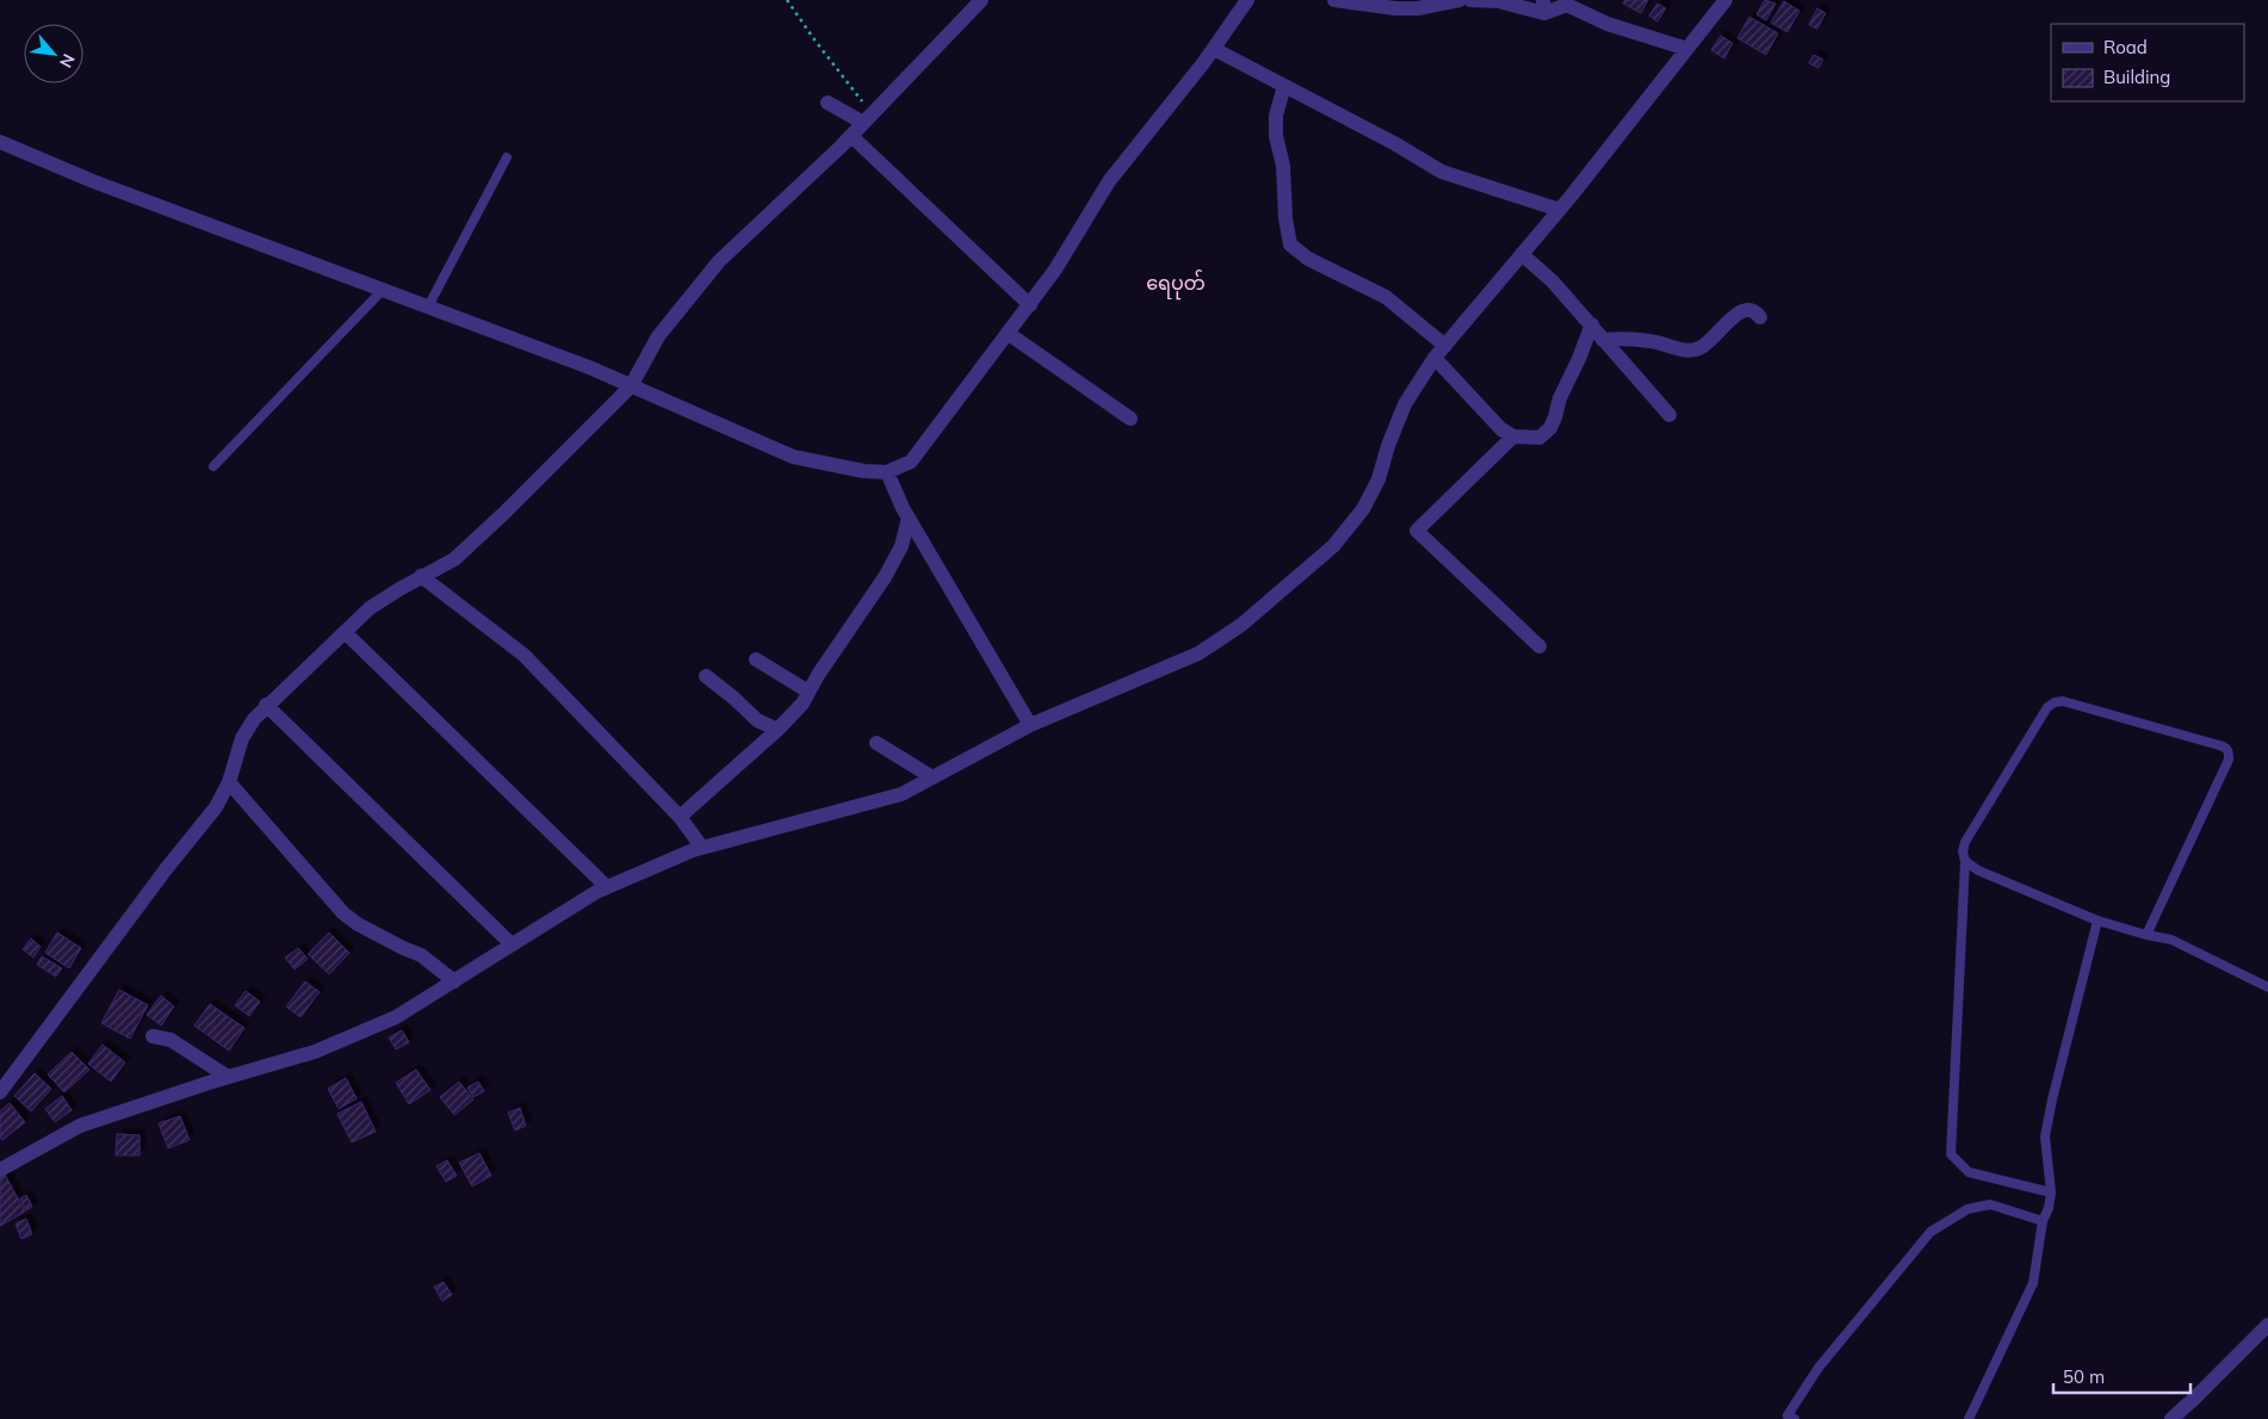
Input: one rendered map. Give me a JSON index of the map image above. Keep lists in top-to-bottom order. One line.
{"districts":["ရေပုတ်"],"legend":["Road","Building"],"scale_bar":"50 m","north":"bottom right"}
